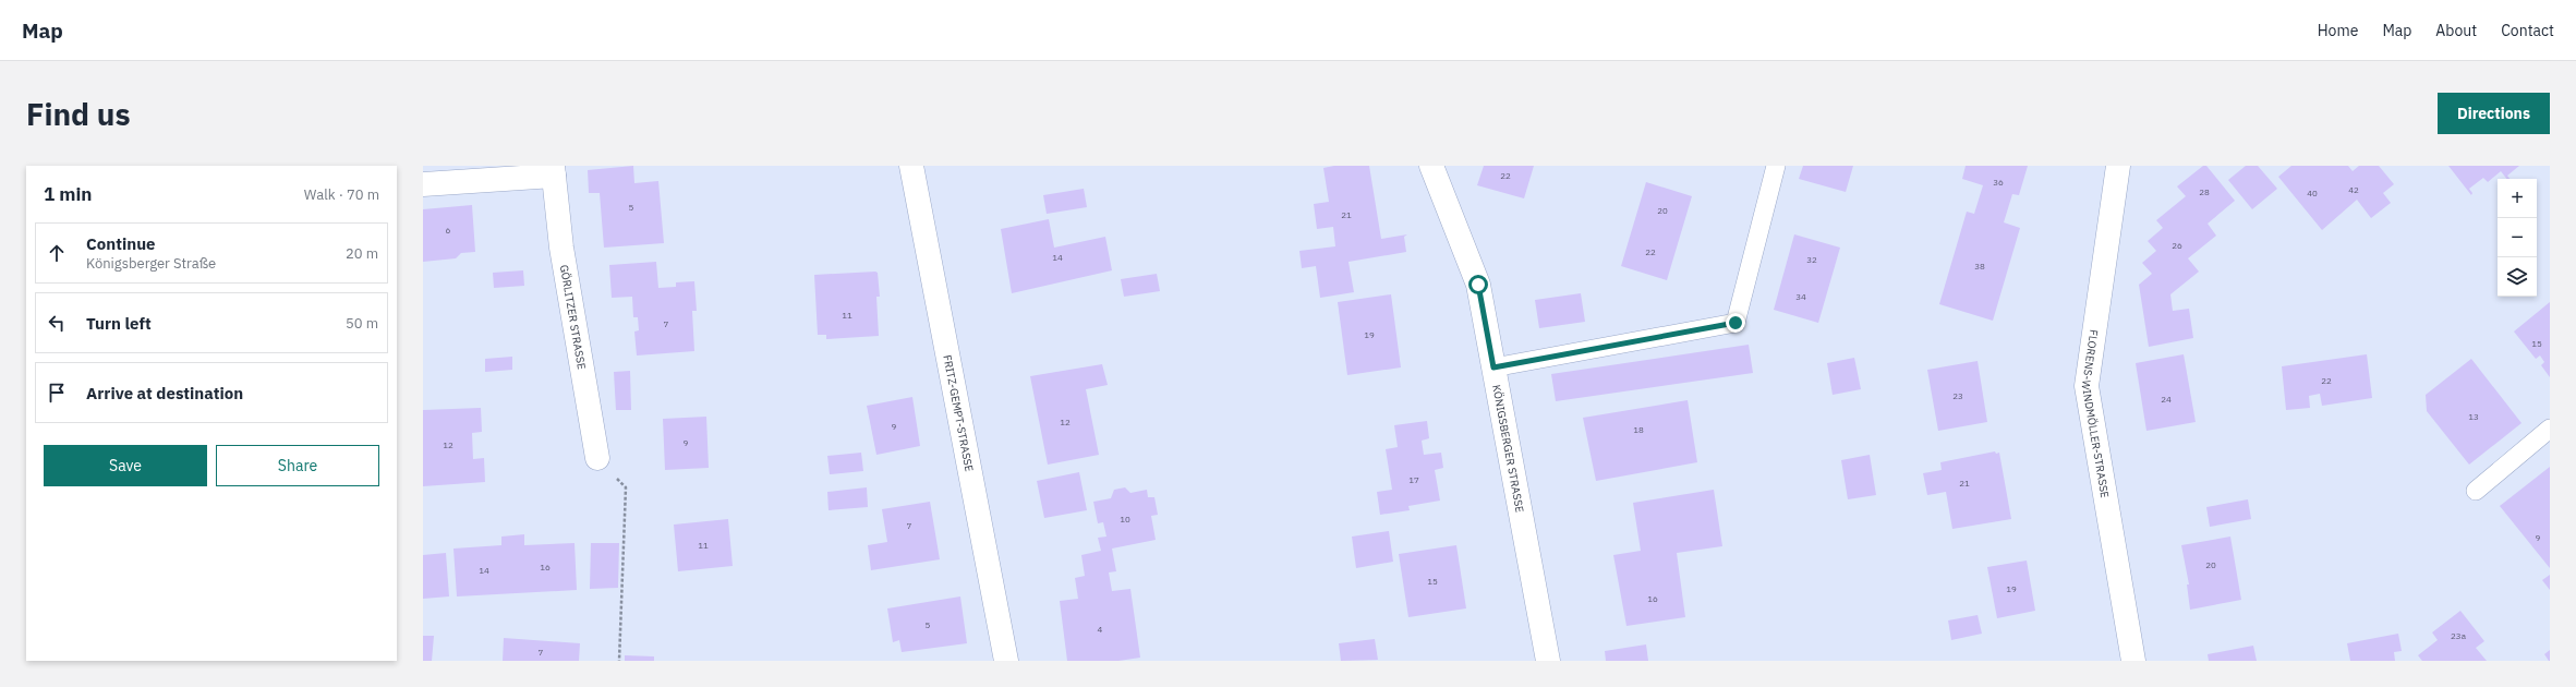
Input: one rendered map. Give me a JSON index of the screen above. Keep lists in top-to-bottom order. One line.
{"streets":{"street":["GÖRLITZER STRASSE","FRITZ-GEMPT-STRASSE","FLORENS-WINDMÖLLER-STRASSE","KÖNIGSBERGER STRASSE"]},"house_numbers":["22","36","42","28","40","5","20","21","6","26","22","14","32","38","34","11","7","19","15","22","23","24","13","12","9","18","9","12","17","21","10","7","9","11","20","16","14","15","19","16","5","4","23a","7"],"page":{"header":"Map","nav":["Home","Map","About","Contact"],"buttons":["Directions",["Save","Share"]],"title":"Find us","heading":["1 min","Walk · 70 m"],"map_buttons":["+","−"],"list":[["Continue","Königsberger Straße","20 m"],["Turn left","50 m"],"Arrive at destination"]}}
